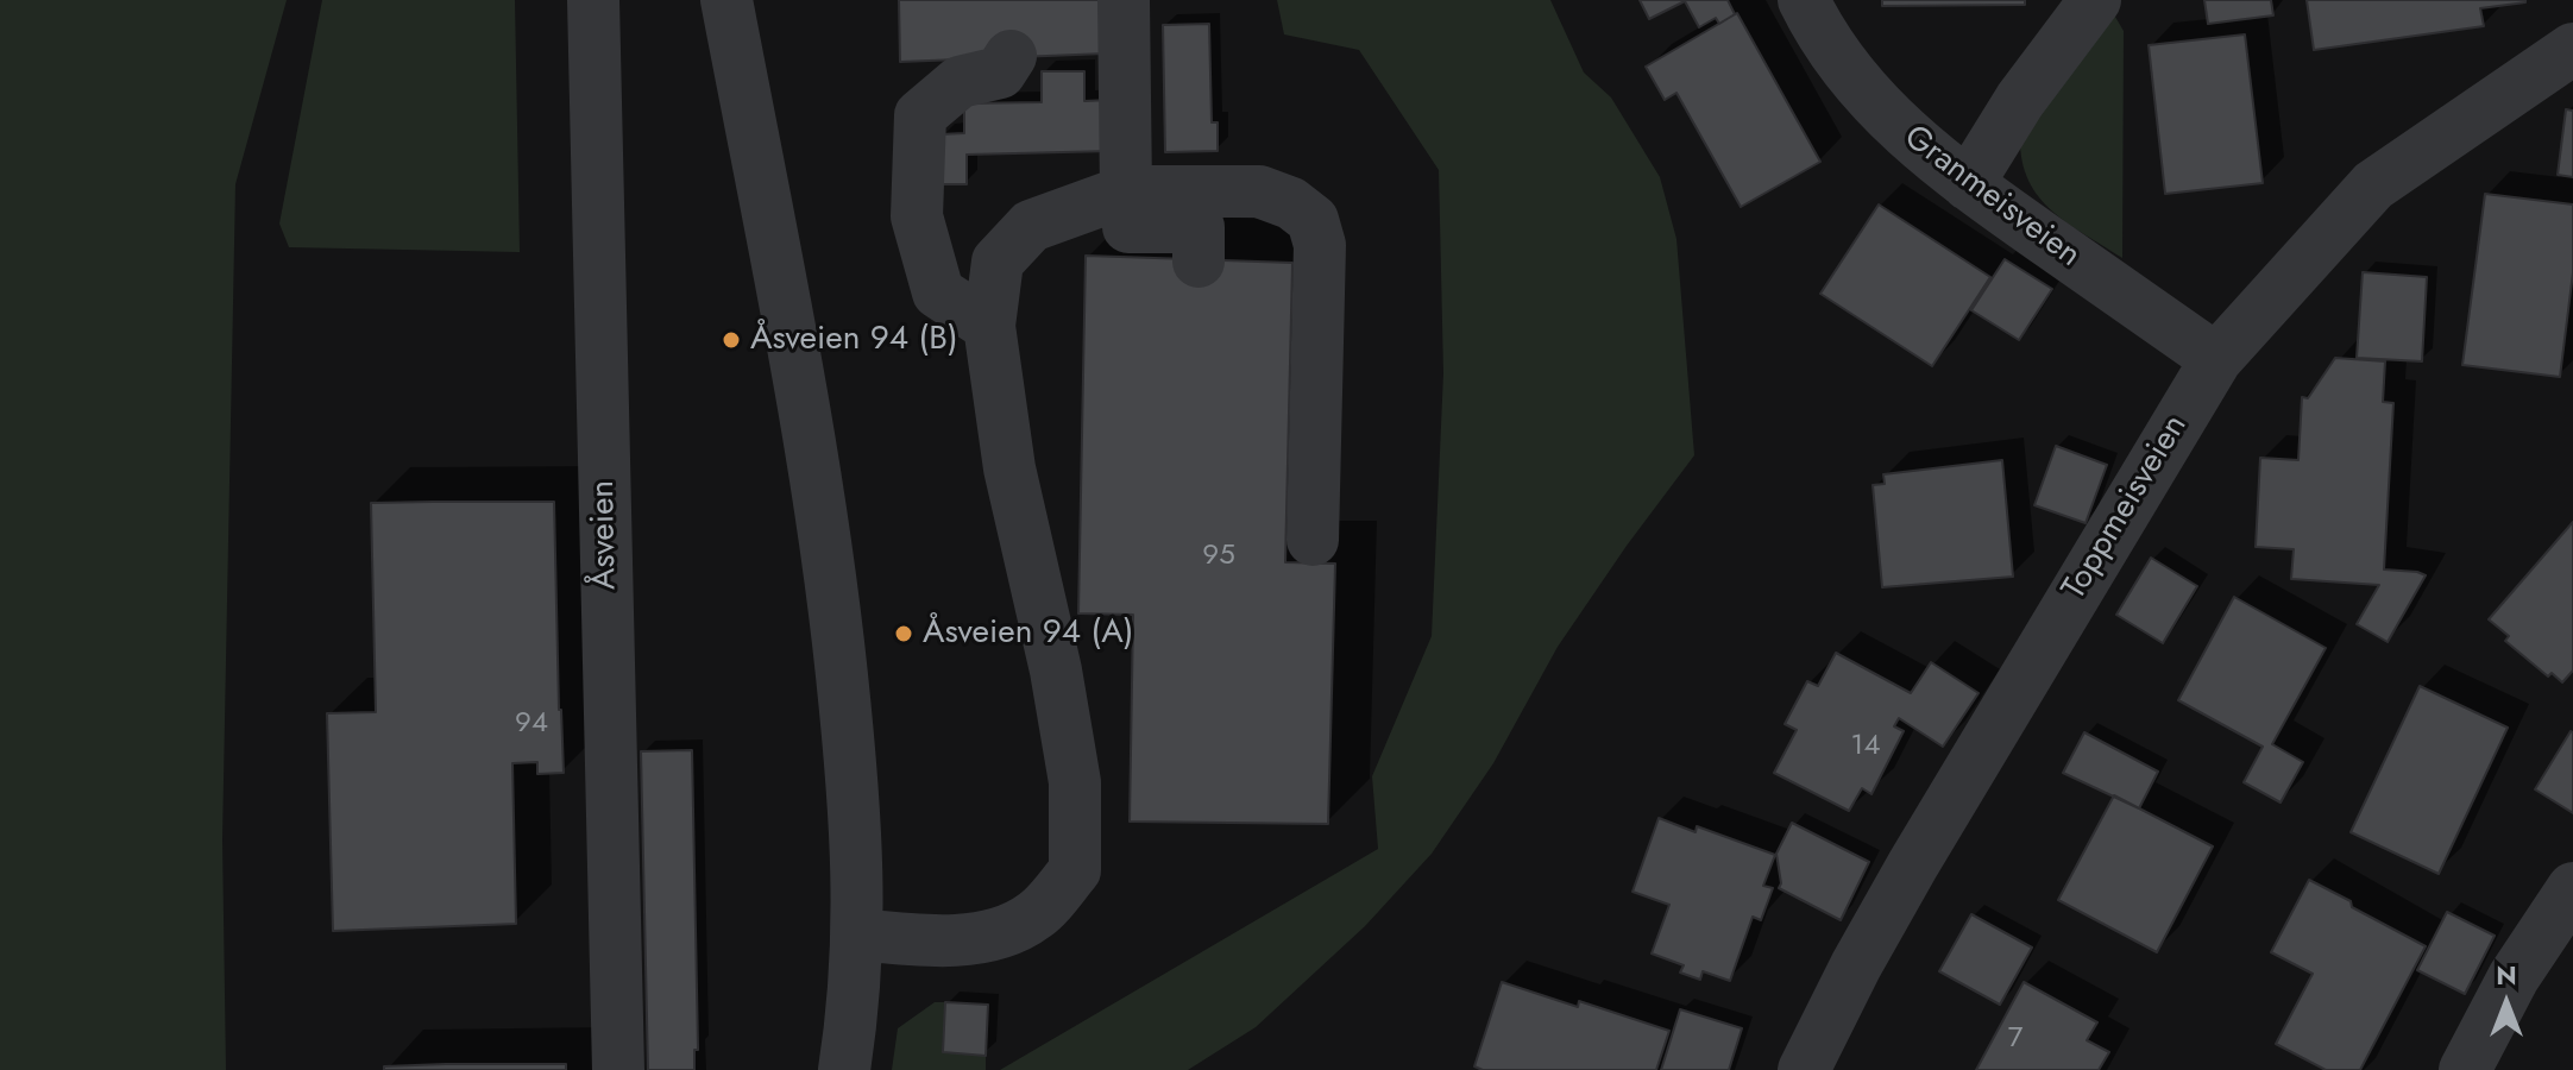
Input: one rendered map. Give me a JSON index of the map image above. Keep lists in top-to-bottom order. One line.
{"streets":{"street":["Granmeisveien","Toppmeisveien","Åsveien"]},"crossings":[["Granmeisveien","Toppmeisveien"]],"places":["Åsveien 94 (B)","Åsveien 94 (A)"],"house_numbers":["95","94","14","7"],"north":"top"}
